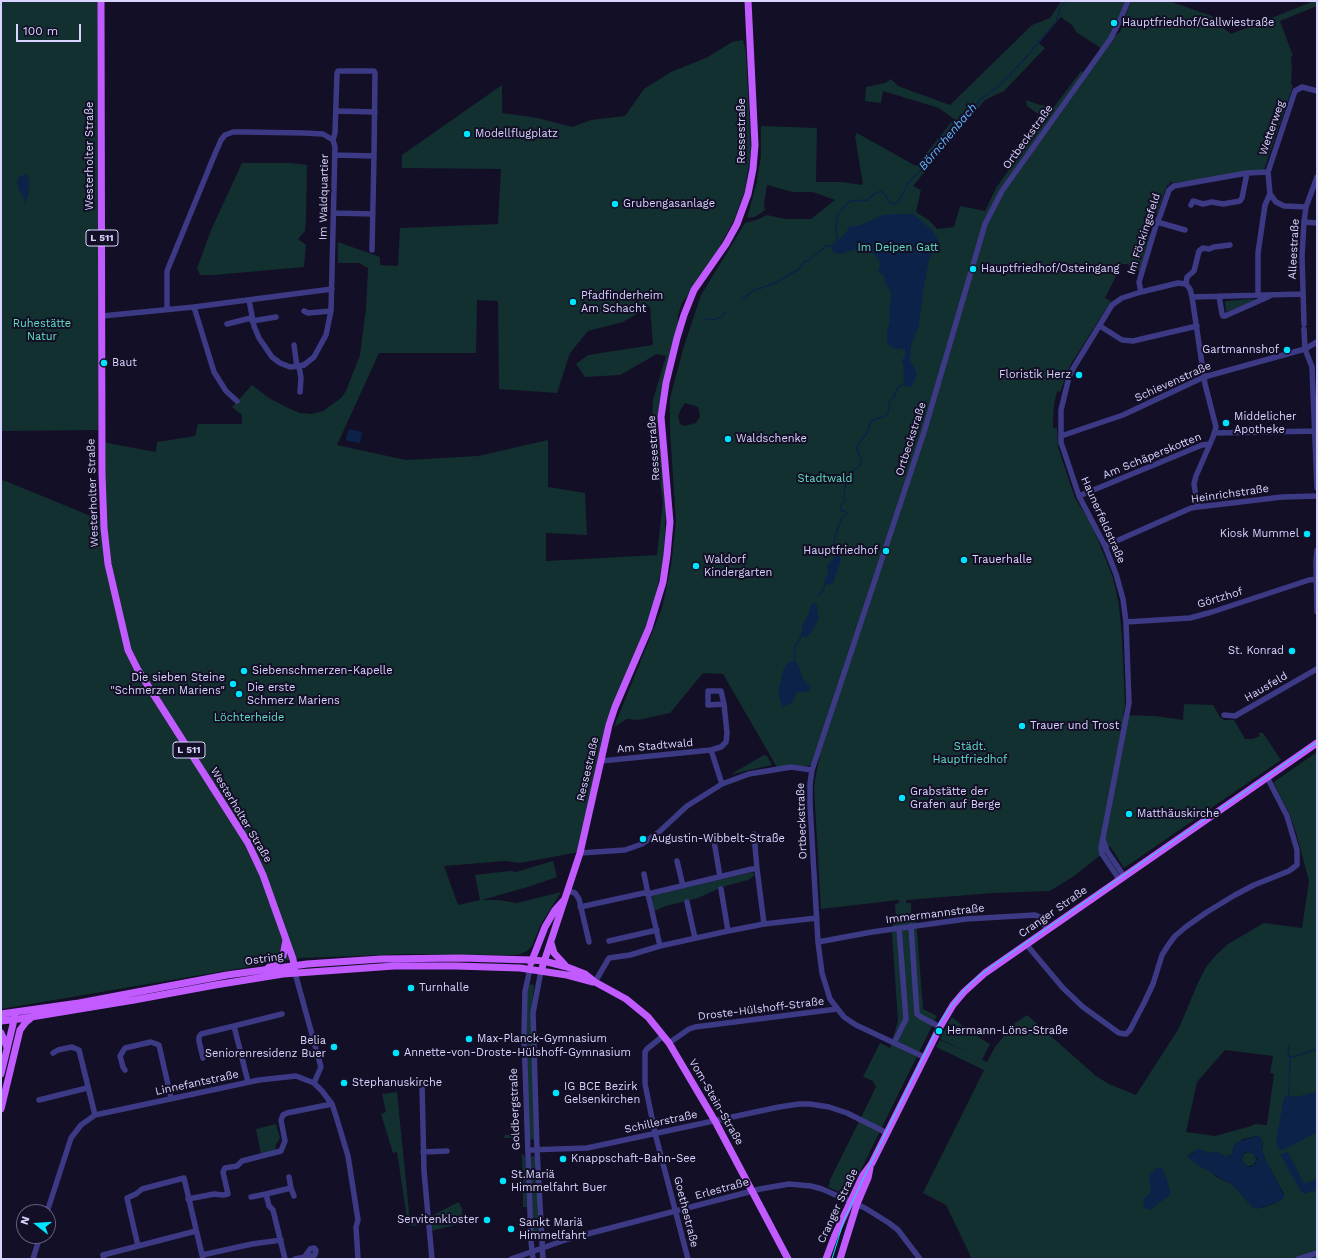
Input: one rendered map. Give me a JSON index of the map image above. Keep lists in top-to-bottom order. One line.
{"streets":{"main road":["Ressestraße","Westerholter Straße","L 511","Cranger Straße","Ostring","Vom-Stein-Straße","Goldbergstraße"],"street":["Wetterweg","Ortbeckstraße","Im Waldquartier","Im Föckingsfeld","Alleestraße","Schievenstraße","Am Schäperskotten","Heinrichstraße","Haunerfeldstraße","Görtzhof","Hausfeld","Am Stadtwald","Immermannstraße","Droste-Hülshoff-Straße","Linnefantstraße","Schillerstraße","Erlestraße","Goethestraße"]},"crossings":[["Wetterweg","Im Föckingsfeld"],["Ressestraße","Am Stadtwald"],["Ressestraße","Ostring"],["Ressestraße","Vom-Stein-Straße"],["Ressestraße","Goldbergstraße"],["Westerholter Straße","Ostring"],["Westerholter Straße","Linnefantstraße"],["Im Föckingsfeld","Haunerfeldstraße"],["Alleestraße","Schievenstraße"],["Schievenstraße","Haunerfeldstraße"],["Am Schäperskotten","Haunerfeldstraße"],["Heinrichstraße","Haunerfeldstraße"],["Haunerfeldstraße","Görtzhof"],["Haunerfeldstraße","Cranger Straße"],["Cranger Straße","Immermannstraße"],["Cranger Straße","Schillerstraße"],["Cranger Straße","Erlestraße"],["Ostring","Vom-Stein-Straße"],["Ostring","Goldbergstraße"],["Droste-Hülshoff-Straße","Vom-Stein-Straße"],["Vom-Stein-Straße","Goldbergstraße"],["Vom-Stein-Straße","Schillerstraße"],["Vom-Stein-Straße","Erlestraße"],["Vom-Stein-Straße","Goethestraße"],["Goldbergstraße","Schillerstraße"],["Goldbergstraße","Erlestraße"],["Schillerstraße","Goethestraße"],["Erlestraße","Goethestraße"]],"water":["Börnchenbach"],"parks":["Im Deipen Gatt","Ruhestätte Natur","Stadtwald","Löchterheide","Städt. Hauptfriedhof"],"places":["Hauptfriedhof/Gallwiestraße","Modellflugplatz","Grubengasanlage","Hauptfriedhof/Osteingang","Pfadfinderheim Am Schacht","Gartmannshof","Baut","Floristik Herz","Middelicher Apotheke","Waldschenke","Kiosk Mummel","Hauptfriedhof","Trauerhalle","Waldorf Kindergarten","St. Konrad","Siebenschmerzen-Kapelle","Die sieben Steine \"Schmerzen Mariens\"","Die erste Schmerz Mariens","Trauer und Trost","Grabstätte der Grafen auf Berge","Matthäuskirche","Augustin-Wibbelt-Straße","Turnhalle","Hermann-Löns-Straße","Max-Planck-Gymnasium","Belia Seniorenresidenz Buer","Annette-von-Droste-Hülshoff-Gymnasium","Stephanuskirche","IG BCE Bezirk Gelsenkirchen","Knappschaft-Bahn-See","St.Mariä Himmelfahrt Buer","Servitenkloster","Sankt Mariä Himmelfahrt"],"scale_bar":"100 m","north":"left"}
